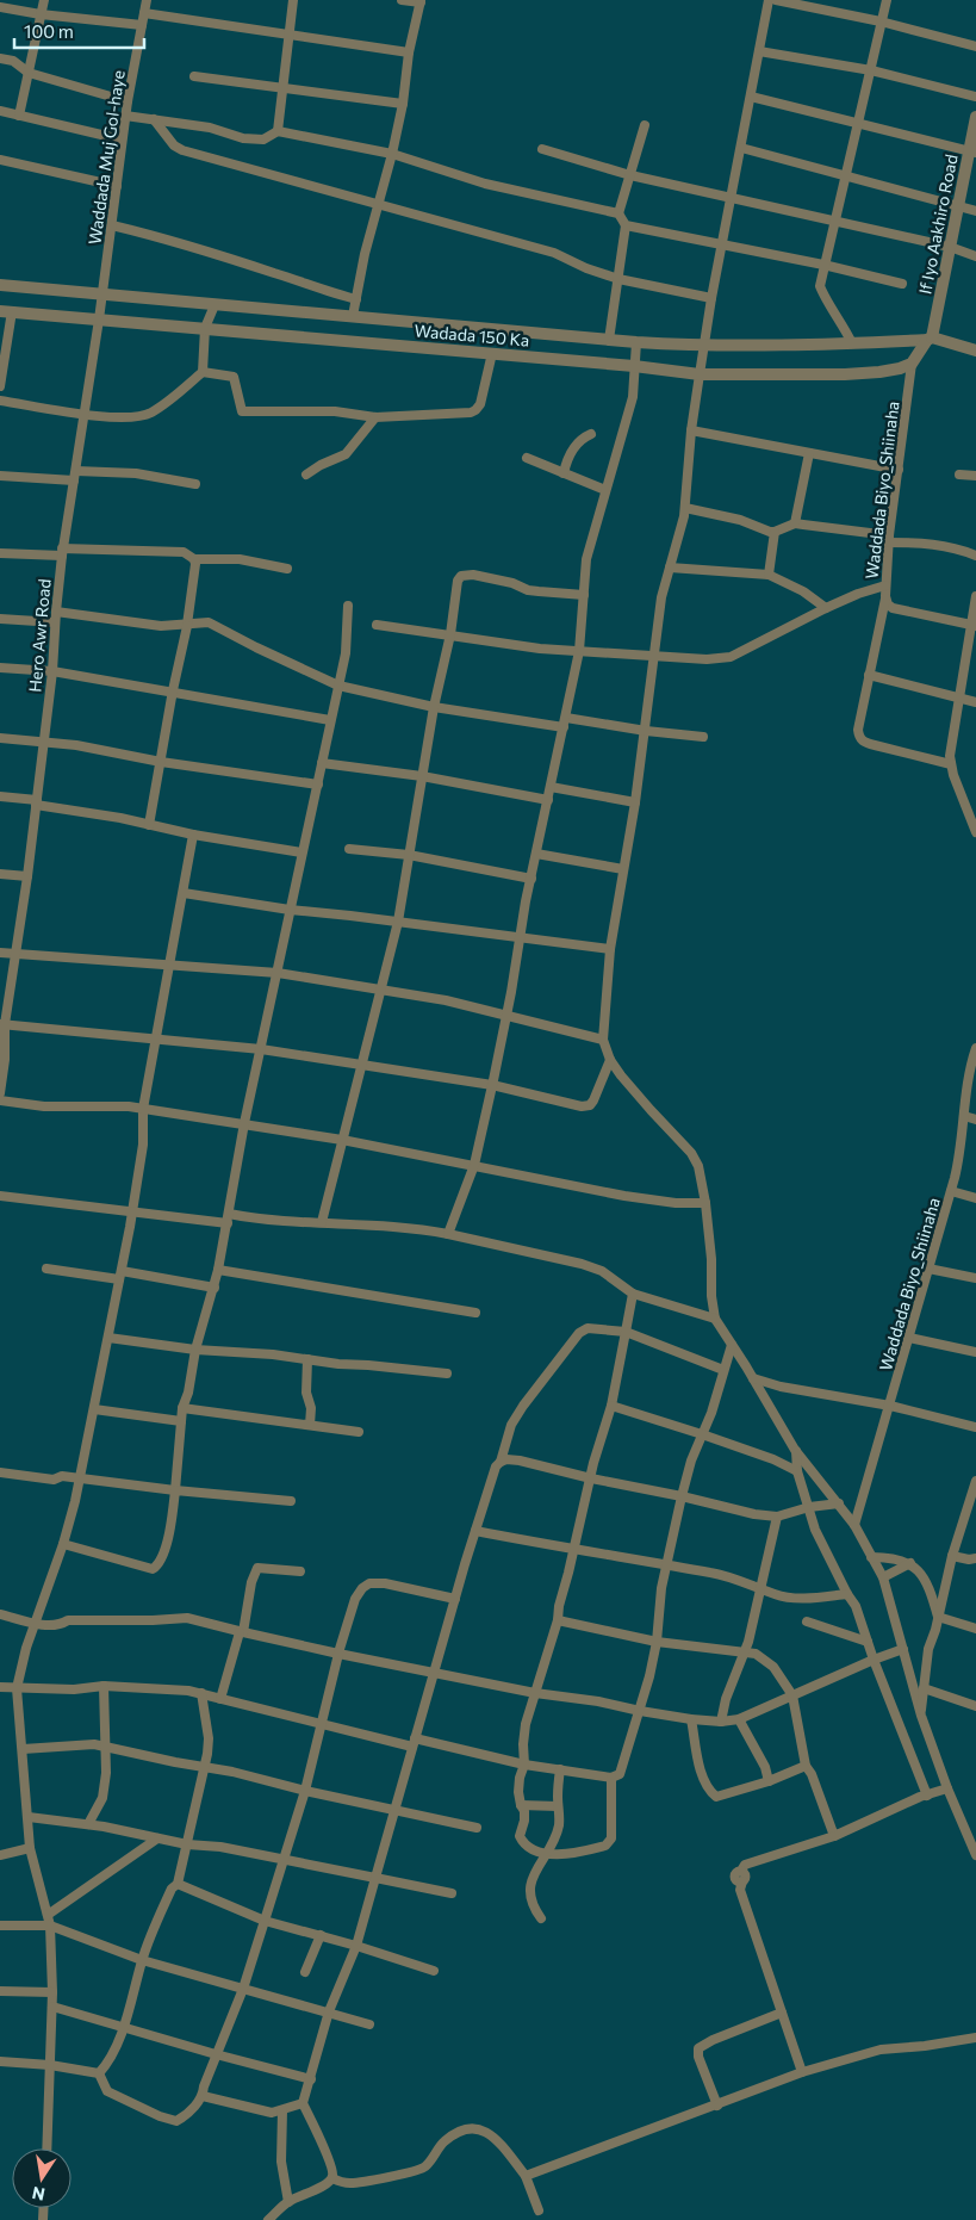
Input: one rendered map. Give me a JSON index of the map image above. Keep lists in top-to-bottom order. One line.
{"streets":{"street":["Waddada Muj Gol-haye","If Iyo Aakhiro Road","Wadada 150 Ka","Waddada Biyo_Shiinaha","Hero Awr Road"]},"crossings":[["Waddada Muj Gol-haye","Wadada 150 Ka"],["Waddada Muj Gol-haye","Hero Awr Road"],["If Iyo Aakhiro Road","Wadada 150 Ka"],["Wadada 150 Ka","Waddada Biyo_Shiinaha"],["Wadada 150 Ka","Hero Awr Road"]],"scale_bar":"100 m","north":"bottom"}
